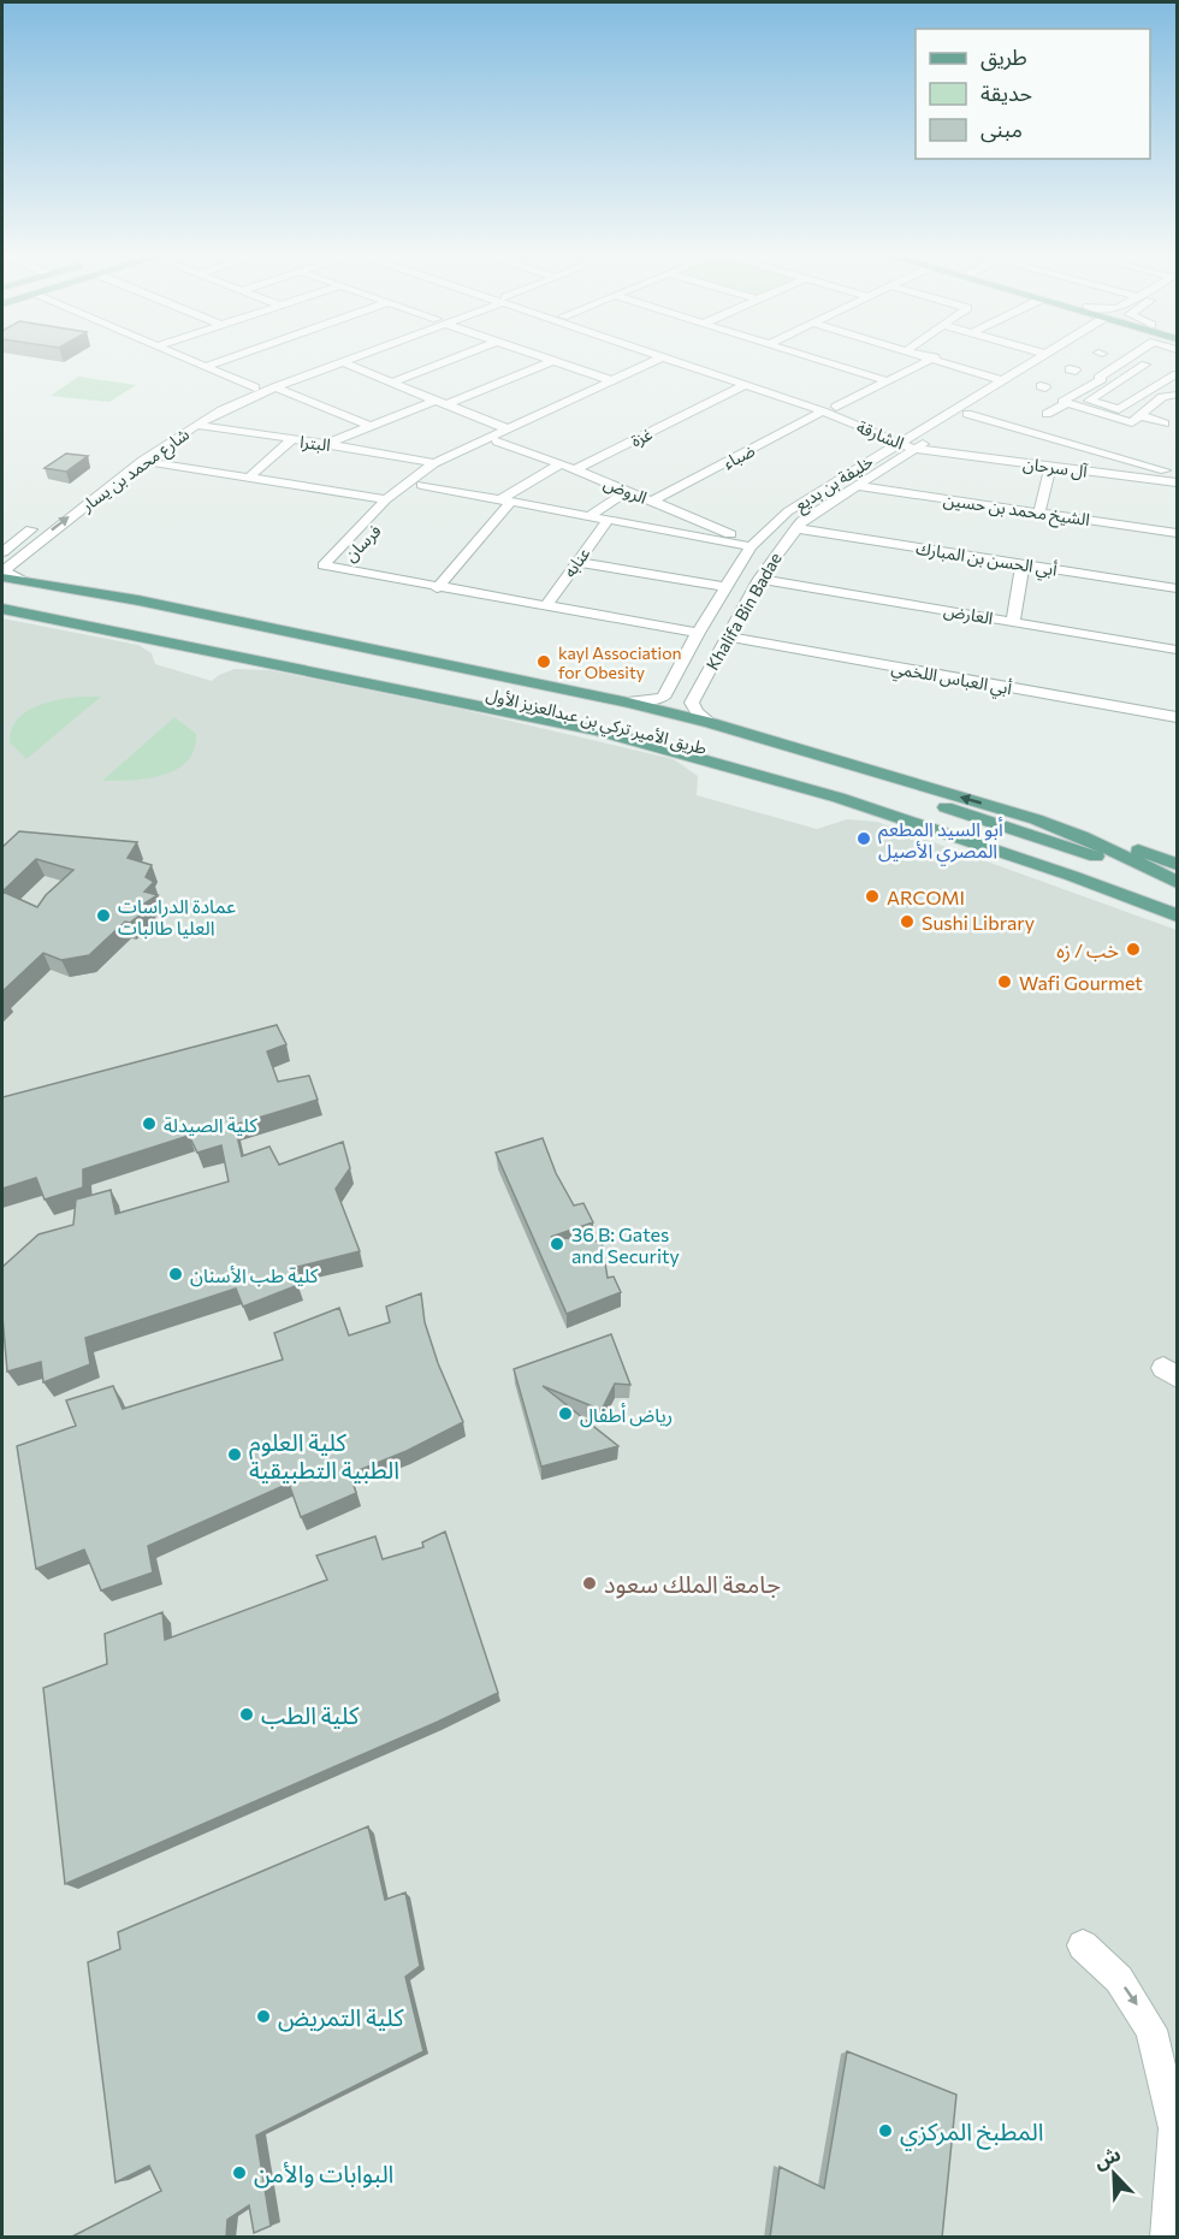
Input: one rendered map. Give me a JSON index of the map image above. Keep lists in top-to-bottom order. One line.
{"streets":{"main road":["طريق الأمير تركي بن عبدالعزيز الأول"],"street":["الشارقة","غزة","البترا","ضباء","آل سرحان","شارع محمد بن يسار","خليفة بن بديع","الروض","الشيخ محمد بن حسين","فرسان","أبي الحسن بن المبارك","عنابه","Khalifa Bin Badae","العارض","أبي العباس اللخمي"]},"crossings":[["الشارقة","غزة"],["الشارقة","ضباء"],["الشارقة","آل سرحان"],["الشارقة","خليفة بن بديع"],["الشارقة","فرسان"],["الشارقة","Khalifa Bin Badae"],["غزة","الروض"],["البترا","شارع محمد بن يسار"],["البترا","فرسان"],["ضباء","الروض"],["آل سرحان","Khalifa Bin Badae"],["خليفة بن بديع","الروض"],["الروض","فرسان"],["الشيخ محمد بن حسين","Khalifa Bin Badae"],["أبي الحسن بن المبارك","Khalifa Bin Badae"],["Khalifa Bin Badae","العارض"],["Khalifa Bin Badae","أبي العباس اللخمي"]],"places":["kayl Association for Obesity","أبو السيد المطعم المصري اﻷصيل","ARCOMI","عمادة الدراسات العليا طالبات","Sushi Library","خب / زه","Wafi Gourmet","كلية الصيدلة","36 B: Gates and Security","كلية طب الأسنان","رياض أطفال","كلية العلوم الطبية التطبيقية","جامعة الملك سعود","كلية الطب","كلية التمريض","المطبخ المركزي","البوابات والأمن"],"legend":["طريق","حديقة","مبنى"],"north":"top left"}
